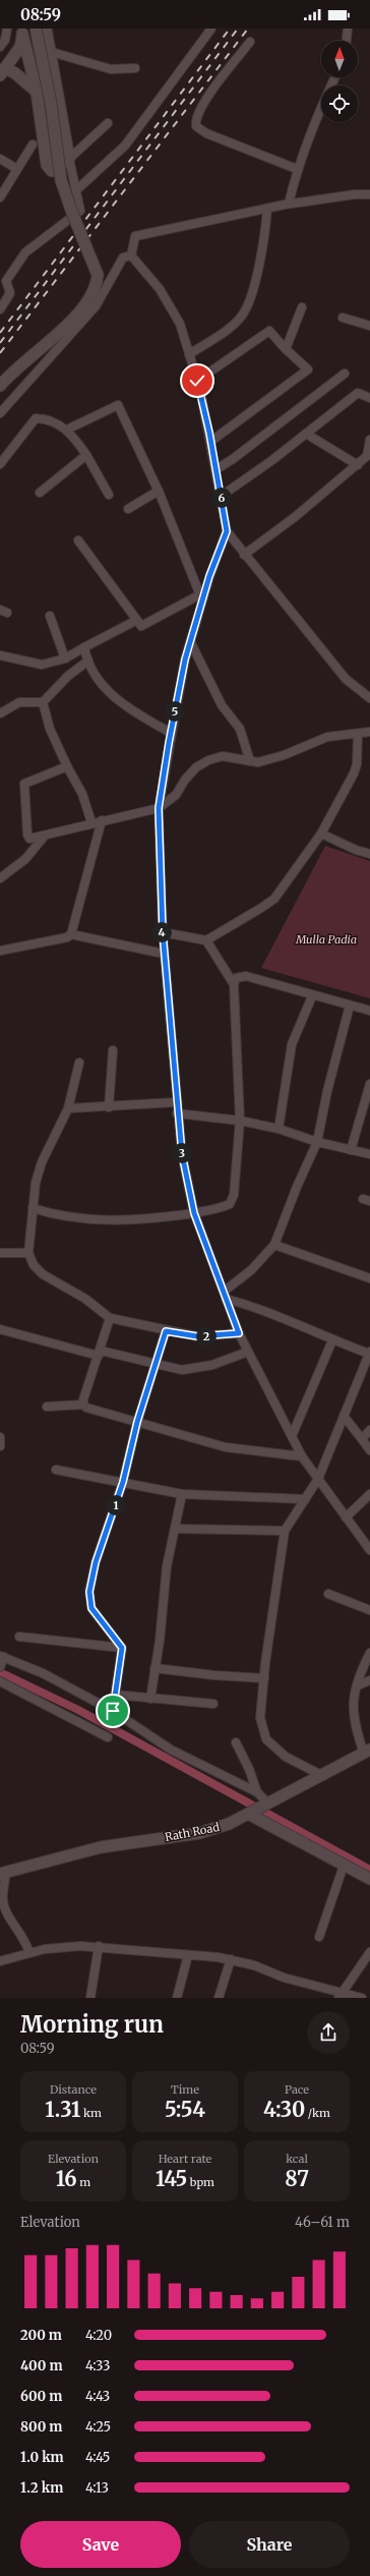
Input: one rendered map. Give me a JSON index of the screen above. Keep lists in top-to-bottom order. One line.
{"streets":{"street":["Rath Road"]},"parks":["Mulla Padia"],"north":"top","page":{"status":"08:59","pins":["6","5","4","3","2","1"],"heading":["Morning run","08:59"],"stats":[["Distance","1.31 km"],["Time","5:54"],["Pace","4:30 /km"],["Elevation","16 m"],["Heart rate","145 bpm"],["kcal","87"]],"chart":["Elevation","46–61 m"],"list":[{"name":"200 m","note":"4:20"},{"name":"400 m","note":"4:33"},{"name":"600 m","note":"4:43"},{"name":"800 m","note":"4:25"},{"name":"1.0 km","note":"4:45"},{"name":"1.2 km","note":"4:13"}],"buttons":["Save","Share"]}}
